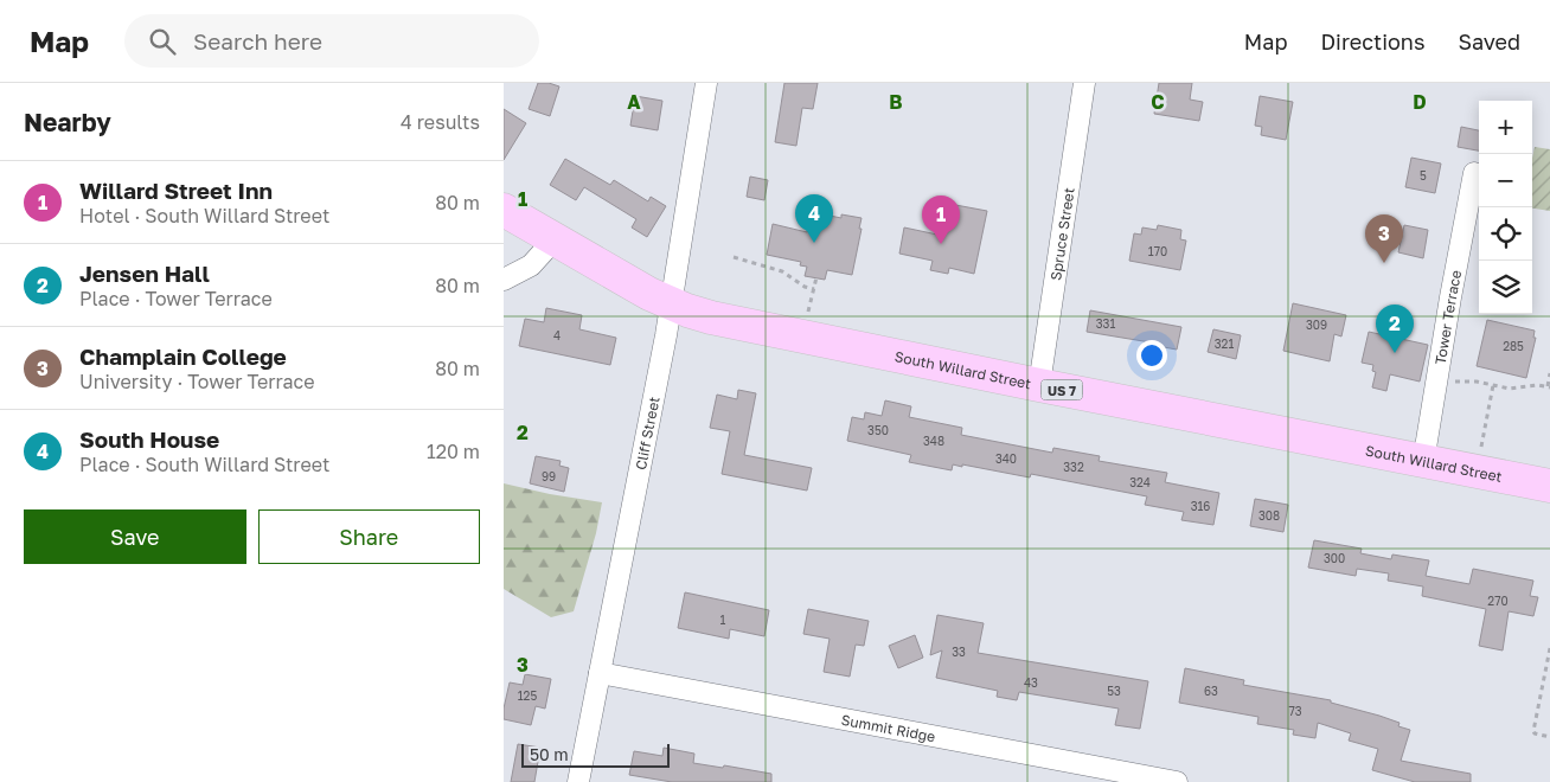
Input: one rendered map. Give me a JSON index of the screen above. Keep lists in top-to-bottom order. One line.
{"streets":{"main road":["South Willard Street","US 7"],"street":["Spruce Street","Tower Terrace","Cliff Street","Summit Ridge"]},"crossings":[["Spruce Street","South Willard Street"],["Tower Terrace","South Willard Street"],["South Willard Street","Cliff Street"],["Cliff Street","Summit Ridge"]],"house_numbers":["5","170","331","309","4","321","285","350","348","340","332","99","324","316","308","300","270","1","33","43","53","63","125","73"],"scale_bar":"50 m","page":{"header":"Map","search":"Search here","nav":["Map","Directions","Saved"],"heading":["Nearby","4 results"],"map_buttons":["+","−"],"list":[{"mark":"1","name":"Willard Street Inn","note":"Hotel · South Willard Street","value":"80 m"},{"mark":"2","name":"Jensen Hall","note":"Place · Tower Terrace","value":"80 m"},{"mark":"3","name":"Champlain College","note":"University · Tower Terrace","value":"80 m"},{"mark":"4","name":"South House","note":"Place · South Willard Street","value":"120 m"}],"pins":["4","1","3","2"],"buttons":["Save","Share"],"scale":"50 m"},"grid":{"columns":["A","B","C","D"],"rows":["1","2","3"]}}
